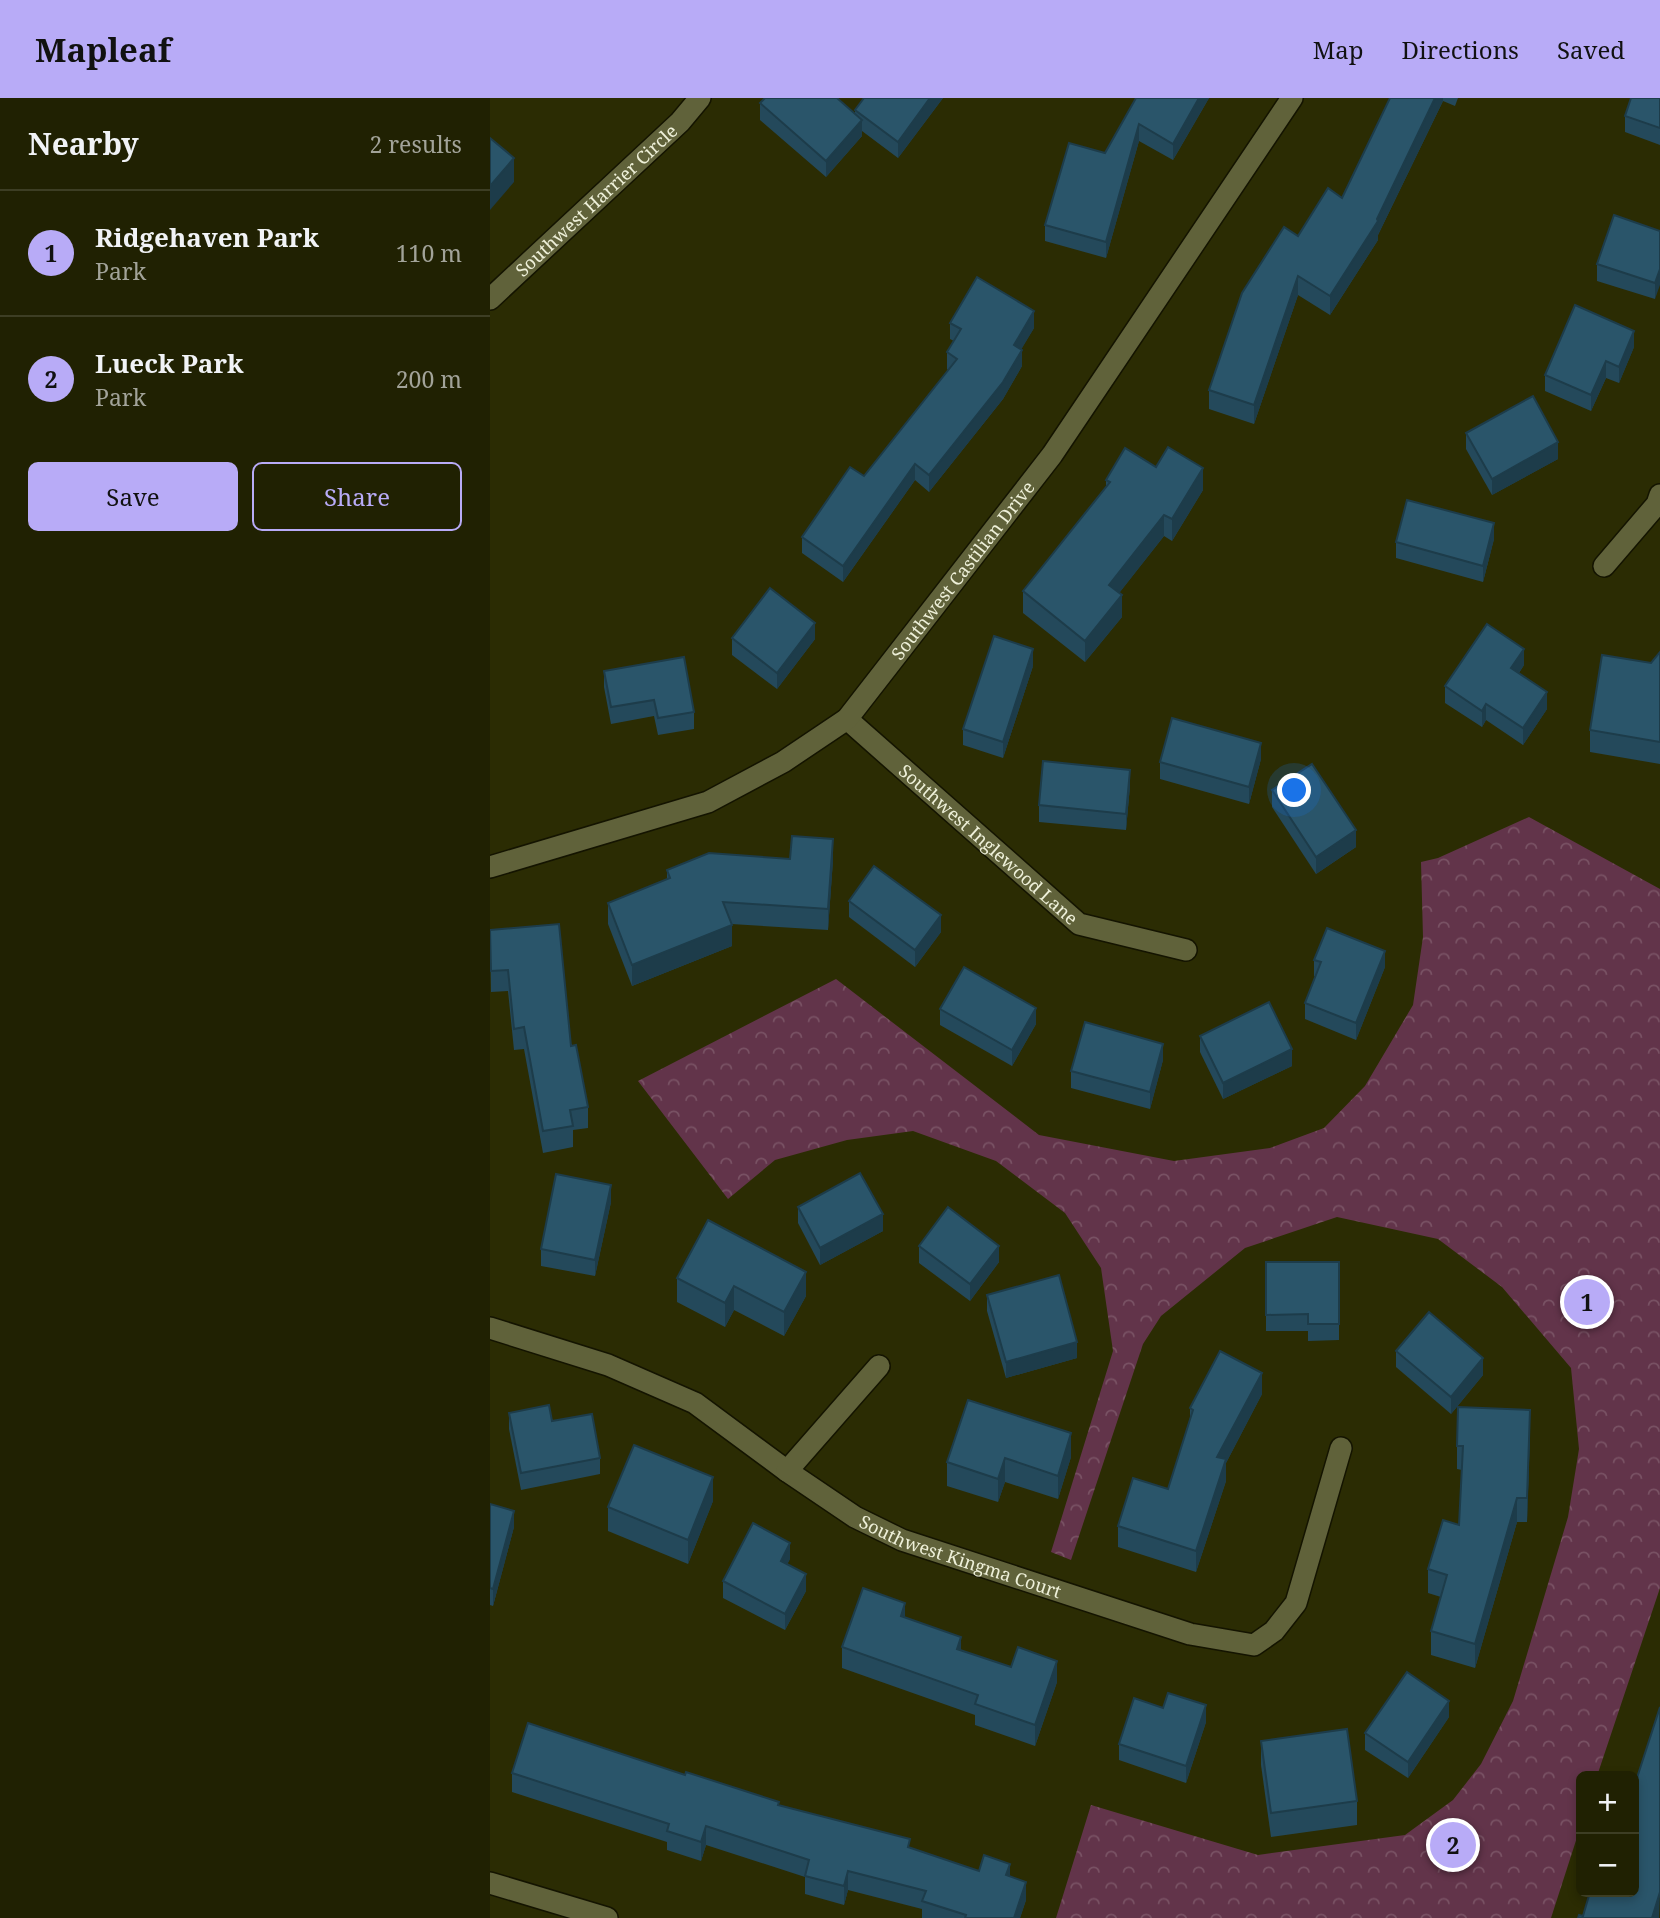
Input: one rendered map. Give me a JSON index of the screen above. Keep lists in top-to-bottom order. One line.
{"streets":{"street":["Southwest Harrier Circle","Southwest Castilian Drive","Southwest Inglewood Lane","Southwest Kingma Court"]},"crossings":[["Southwest Castilian Drive","Southwest Inglewood Lane"]],"page":{"header":"Mapleaf","nav":["Map","Directions","Saved"],"heading":["Nearby","2 results"],"list":[{"mark":"1","name":"Ridgehaven Park","note":"Park","value":"110 m"},{"mark":"2","name":"Lueck Park","note":"Park","value":"200 m"}],"buttons":["Save","Share"],"pins":["1","2"],"map_buttons":["+","−"]}}
